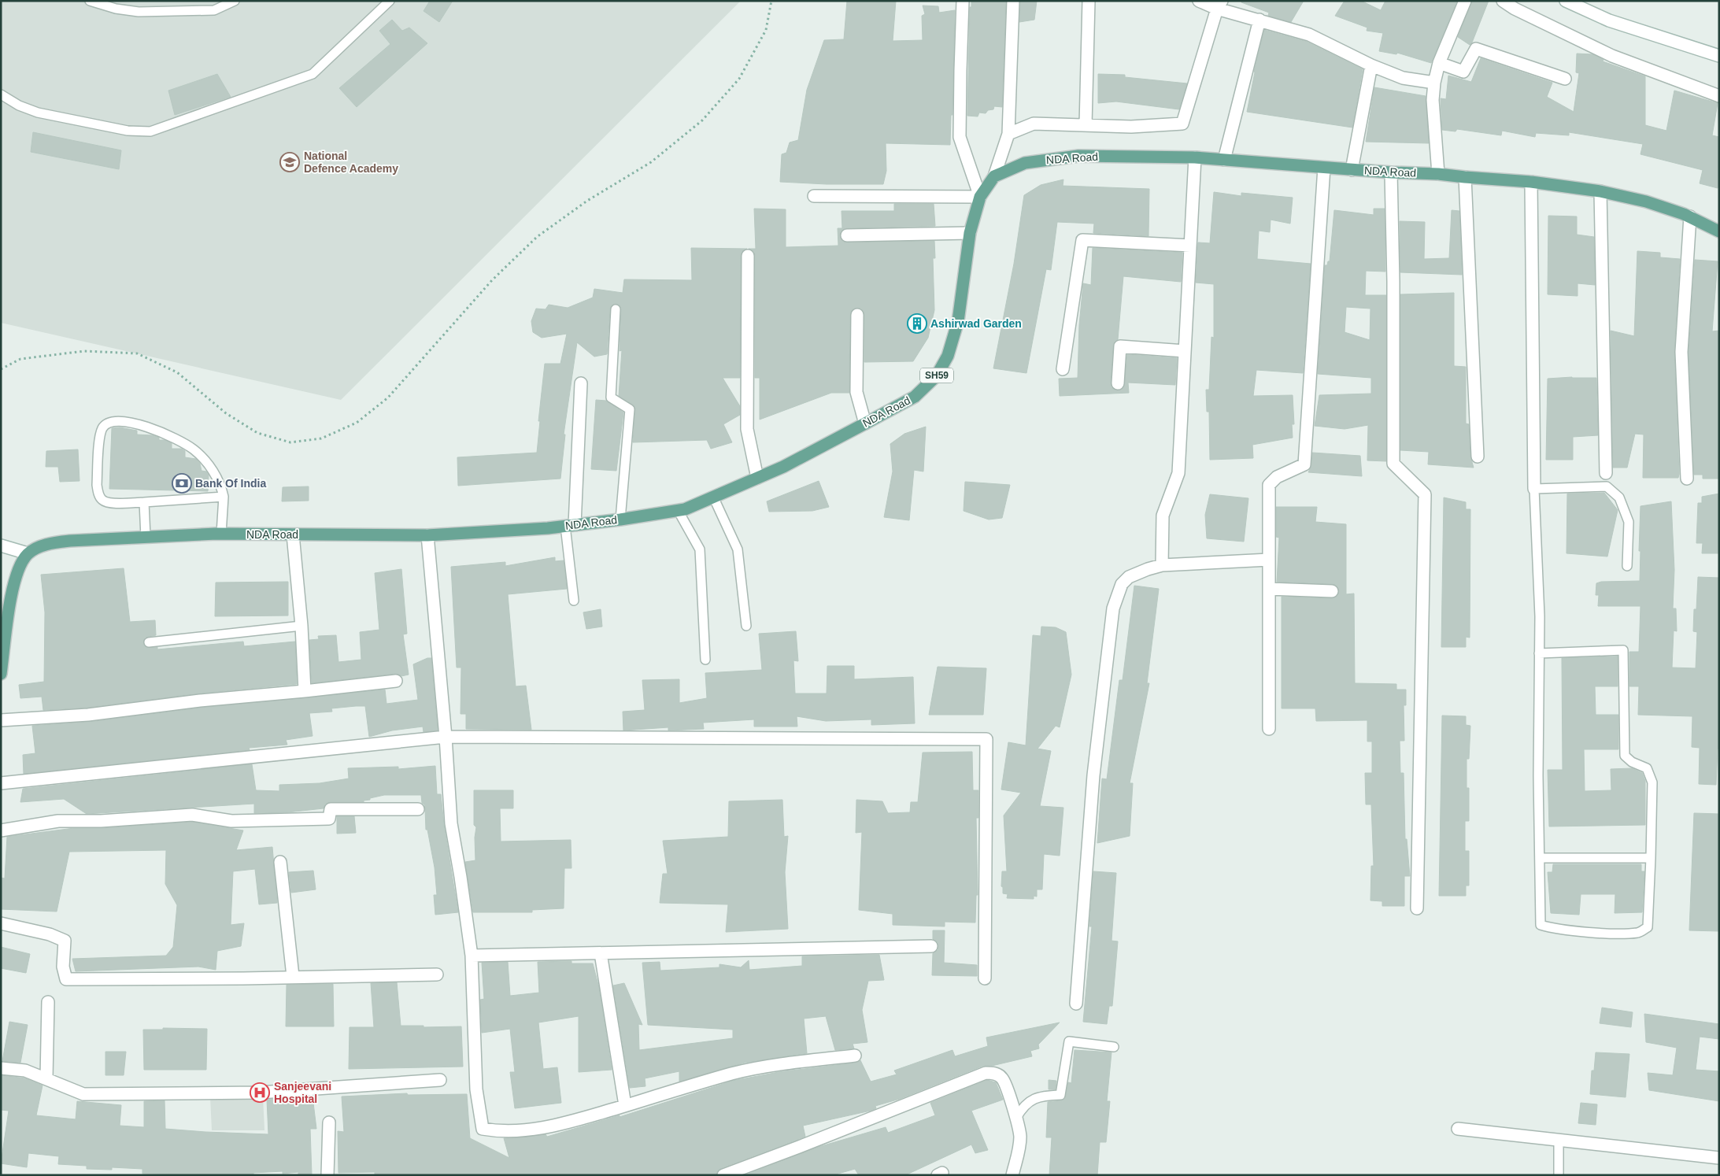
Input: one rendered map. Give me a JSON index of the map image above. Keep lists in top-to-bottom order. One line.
{"streets":{"main road":["NDA Road","SH59"]},"places":{"school or university":["National Defence Academy"],"building":["Ashirwad Garden"],"bank":["Bank Of India"],"hospital":["Sanjeevani Hospital"]}}
